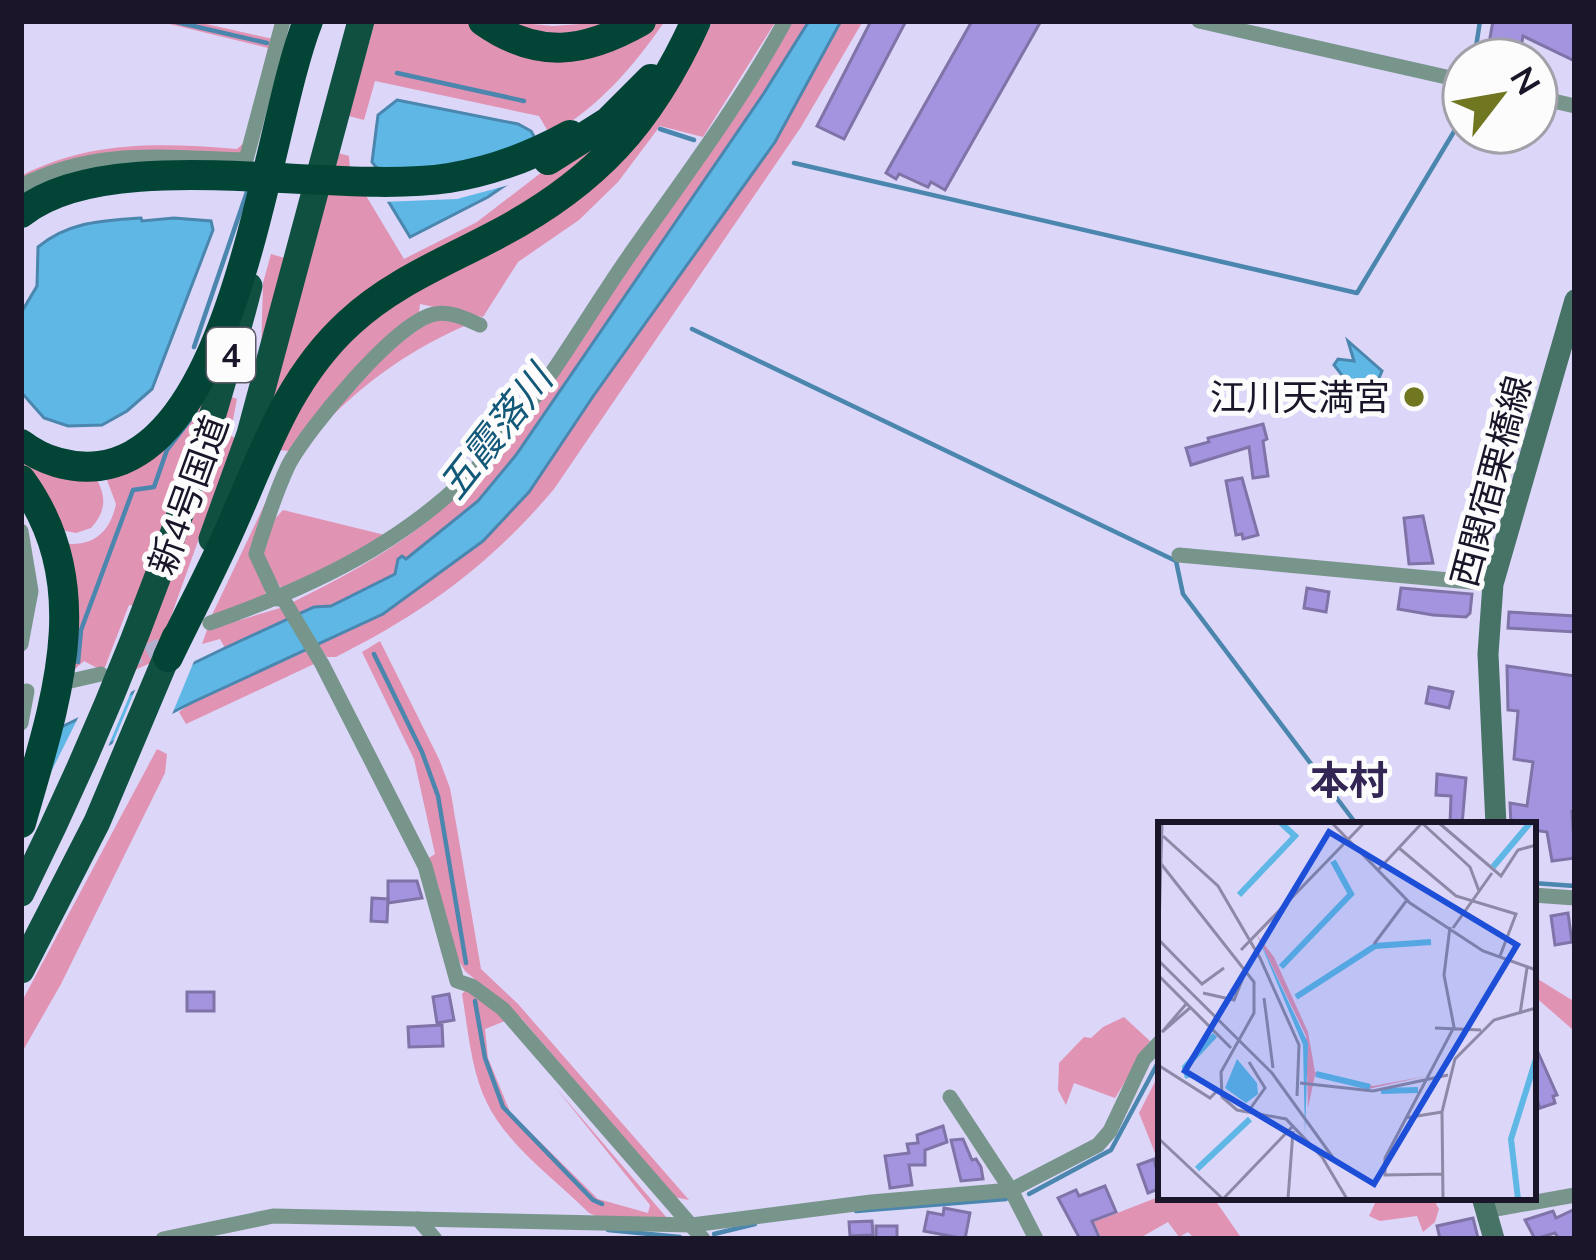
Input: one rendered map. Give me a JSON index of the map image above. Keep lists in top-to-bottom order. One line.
{"streets":{"highway":["4","新4号国道"],"main road":["西関宿栗橋線"]},"districts":["本村"],"water":["五霞落川"],"places":["江川天満宮"],"north":"top right"}
